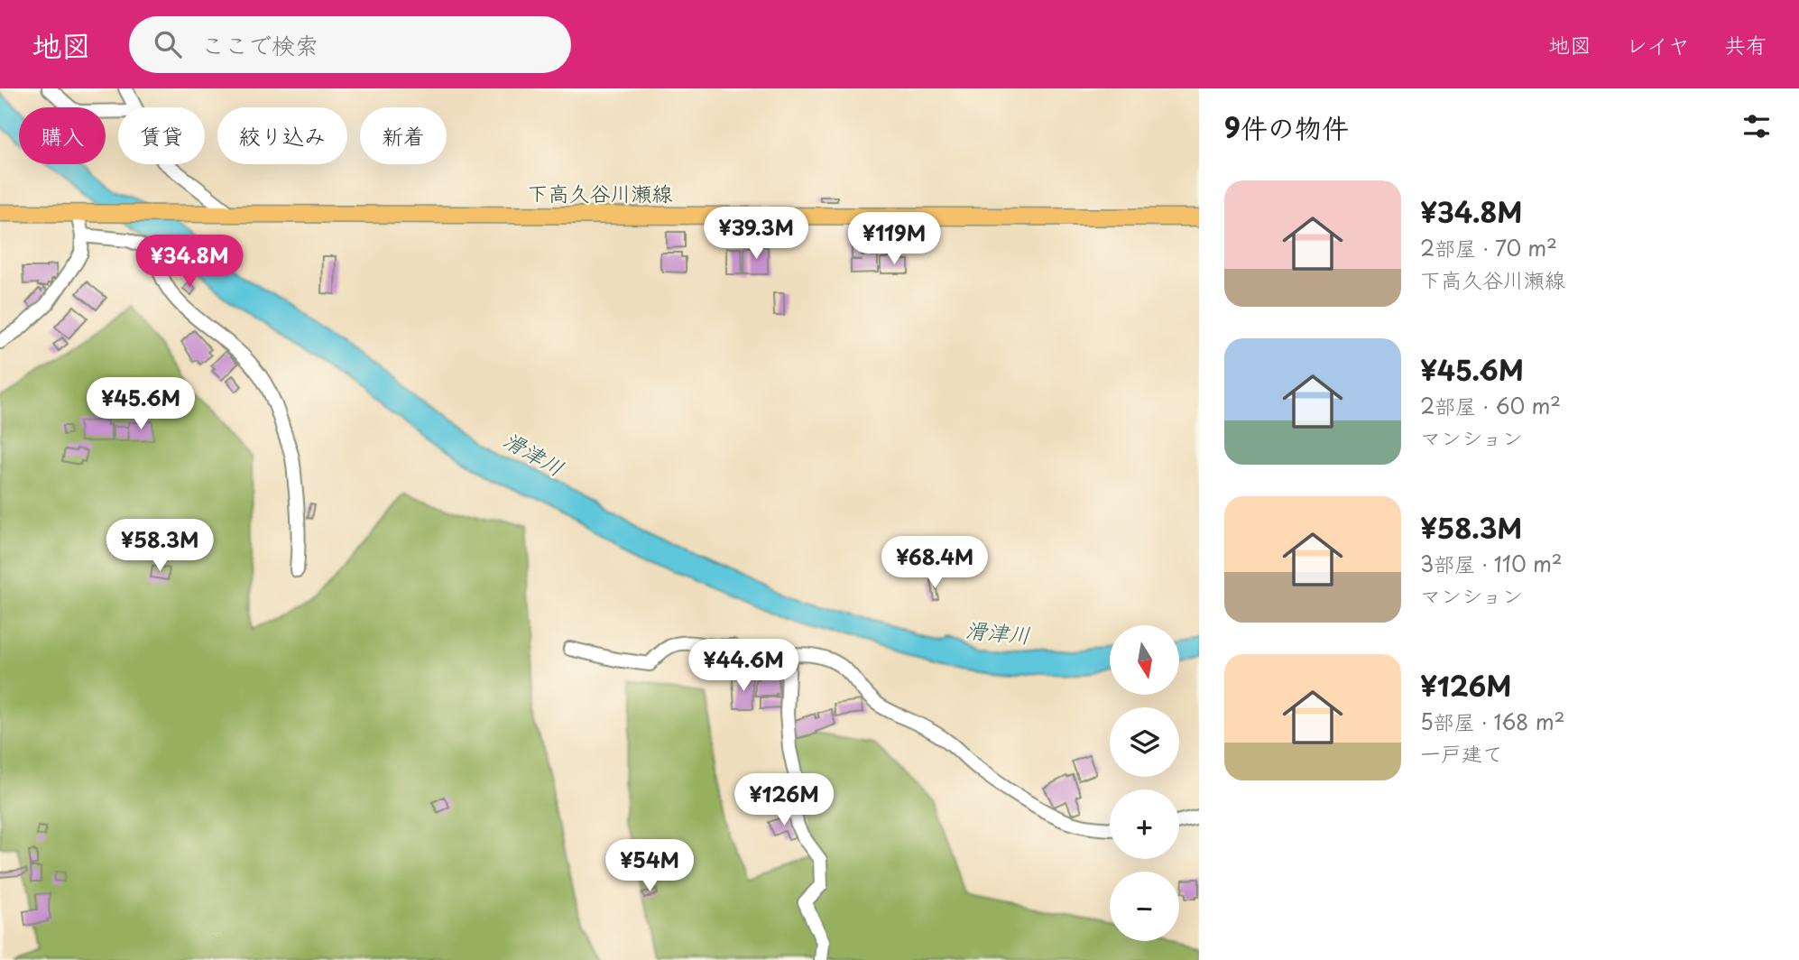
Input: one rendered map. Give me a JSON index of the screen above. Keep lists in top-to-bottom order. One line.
{"streets":{"main road":["下高久谷川瀬線"]},"water":["滑津川"],"north":"bottom","page":{"header":"地図","search":"ここで検索","nav":["地図","レイヤ","共有"],"heading":"9件の物件","chip":["購入","賃貸","絞り込み","新着"],"list":[{"name":"¥34.8M","note":"2部屋 · 70 m² · 下高久谷川瀬線"},{"name":"¥45.6M","note":"2部屋 · 60 m² · マンション"},{"name":"¥58.3M","note":"3部屋 · 110 m² · マンション"},{"name":"¥126M","note":"5部屋 · 168 m² · 一戸建て"}],"price":["¥39.3M","¥119M","¥34.8M","¥45.6M","¥58.3M","¥68.4M","¥44.6M","¥126M","¥54M"],"map_buttons":["+","−"]}}
